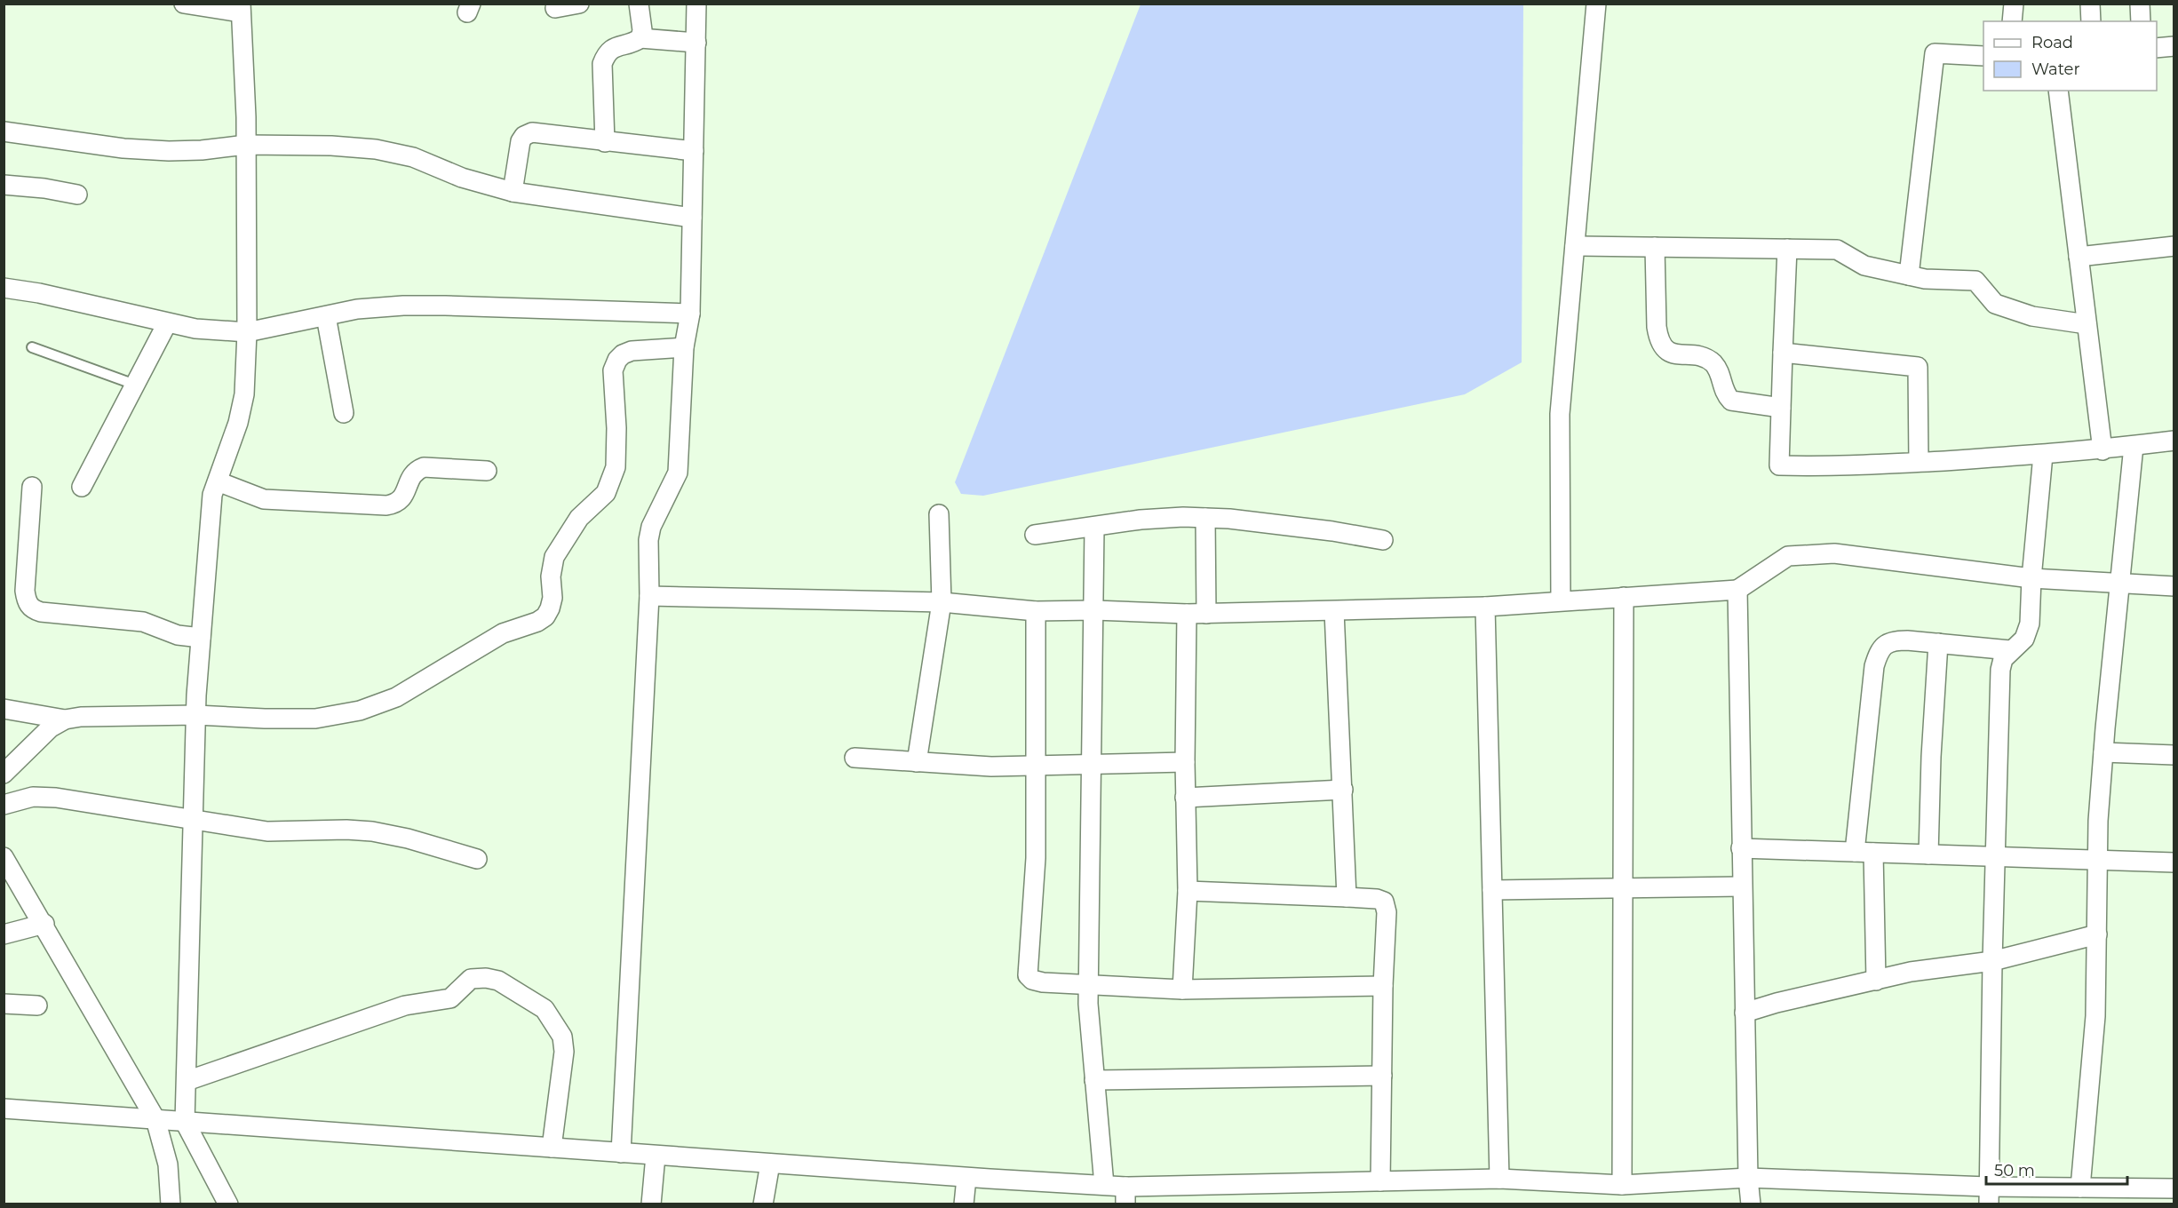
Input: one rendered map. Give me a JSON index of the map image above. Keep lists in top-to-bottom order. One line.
{"legend":["Road","Water"],"scale_bar":"50 m"}
